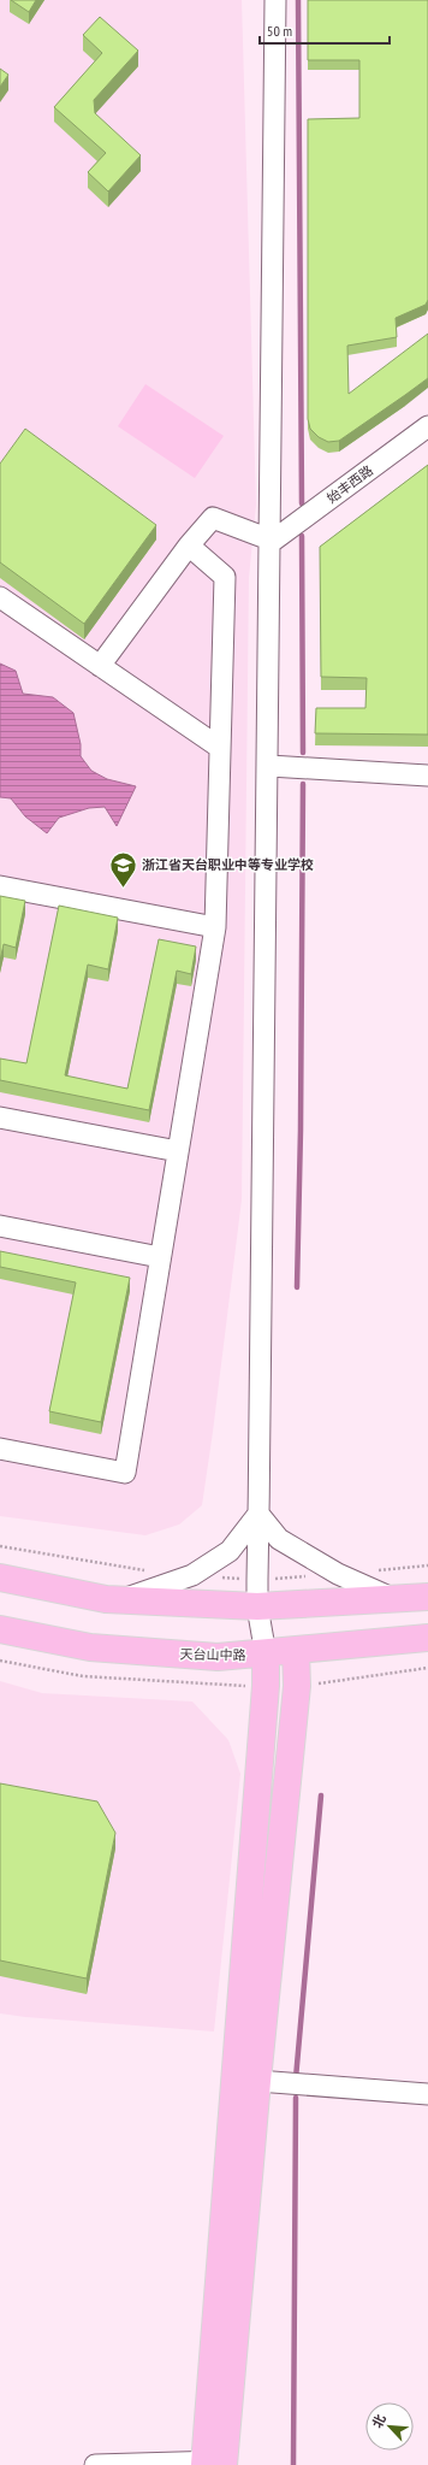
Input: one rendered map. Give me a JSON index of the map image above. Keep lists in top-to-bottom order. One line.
{"streets":{"main road":["天台山中路"],"street":["始丰西路"]},"places":{"school or university":["浙江省天台职业中等专业学校"]},"scale_bar":"50 m","north":"top left"}
